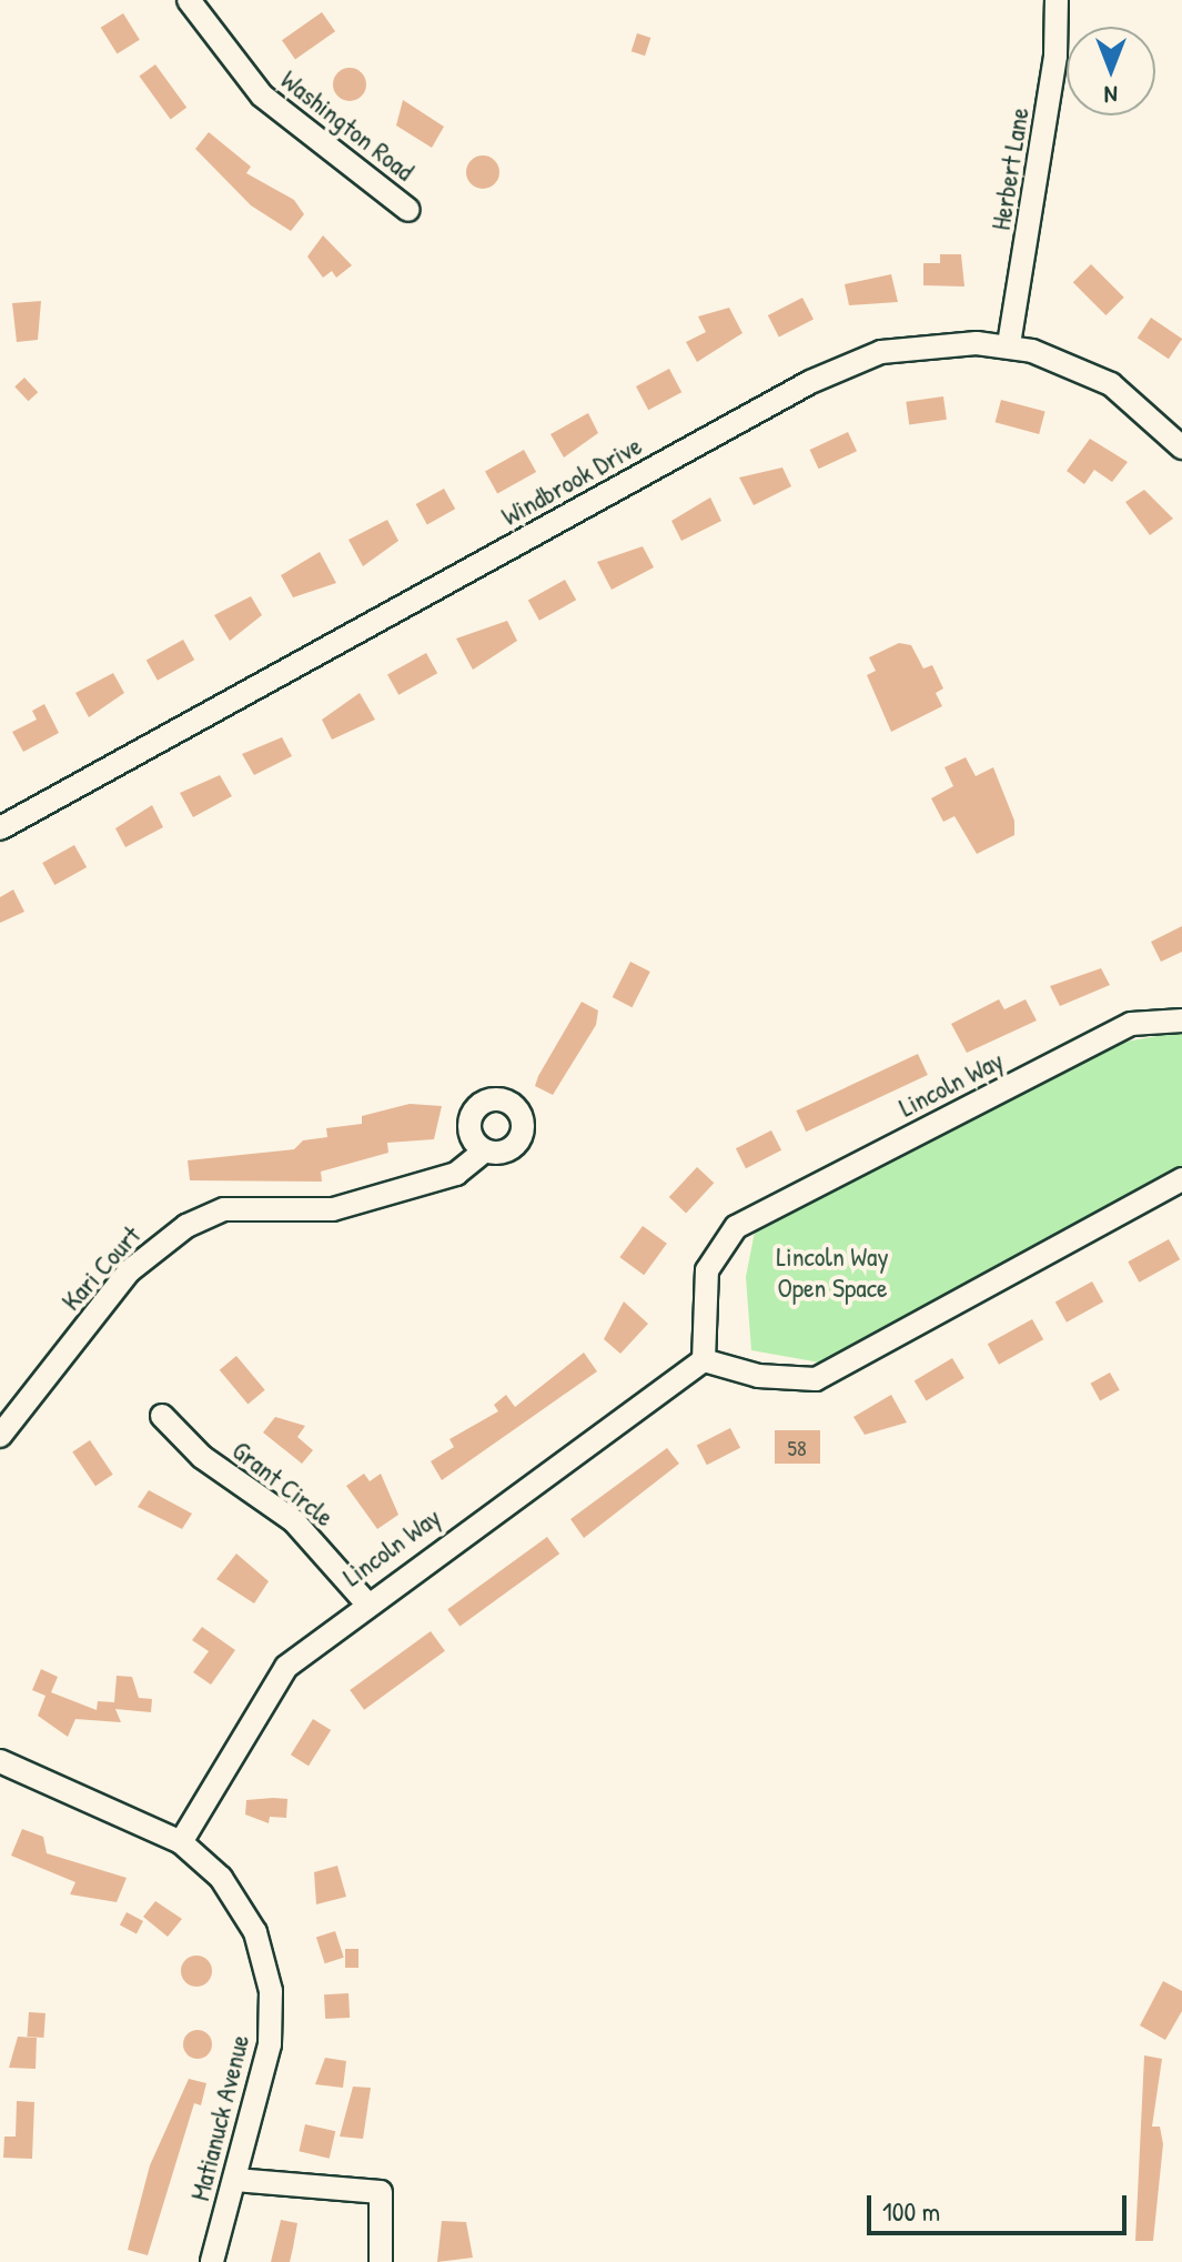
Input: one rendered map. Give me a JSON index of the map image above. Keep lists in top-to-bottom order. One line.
{"streets":{"street":["Washington Road","Herbert Lane","Windbrook Drive","Lincoln Way","Kari Court","Grant Circle","Matianuck Avenue"]},"crossings":[["Herbert Lane","Windbrook Drive"],["Lincoln Way","Grant Circle"],["Lincoln Way","Matianuck Avenue"]],"parks":["Lincoln Way Open Space"],"house_numbers":["58"],"scale_bar":"100 m","north":"bottom"}
